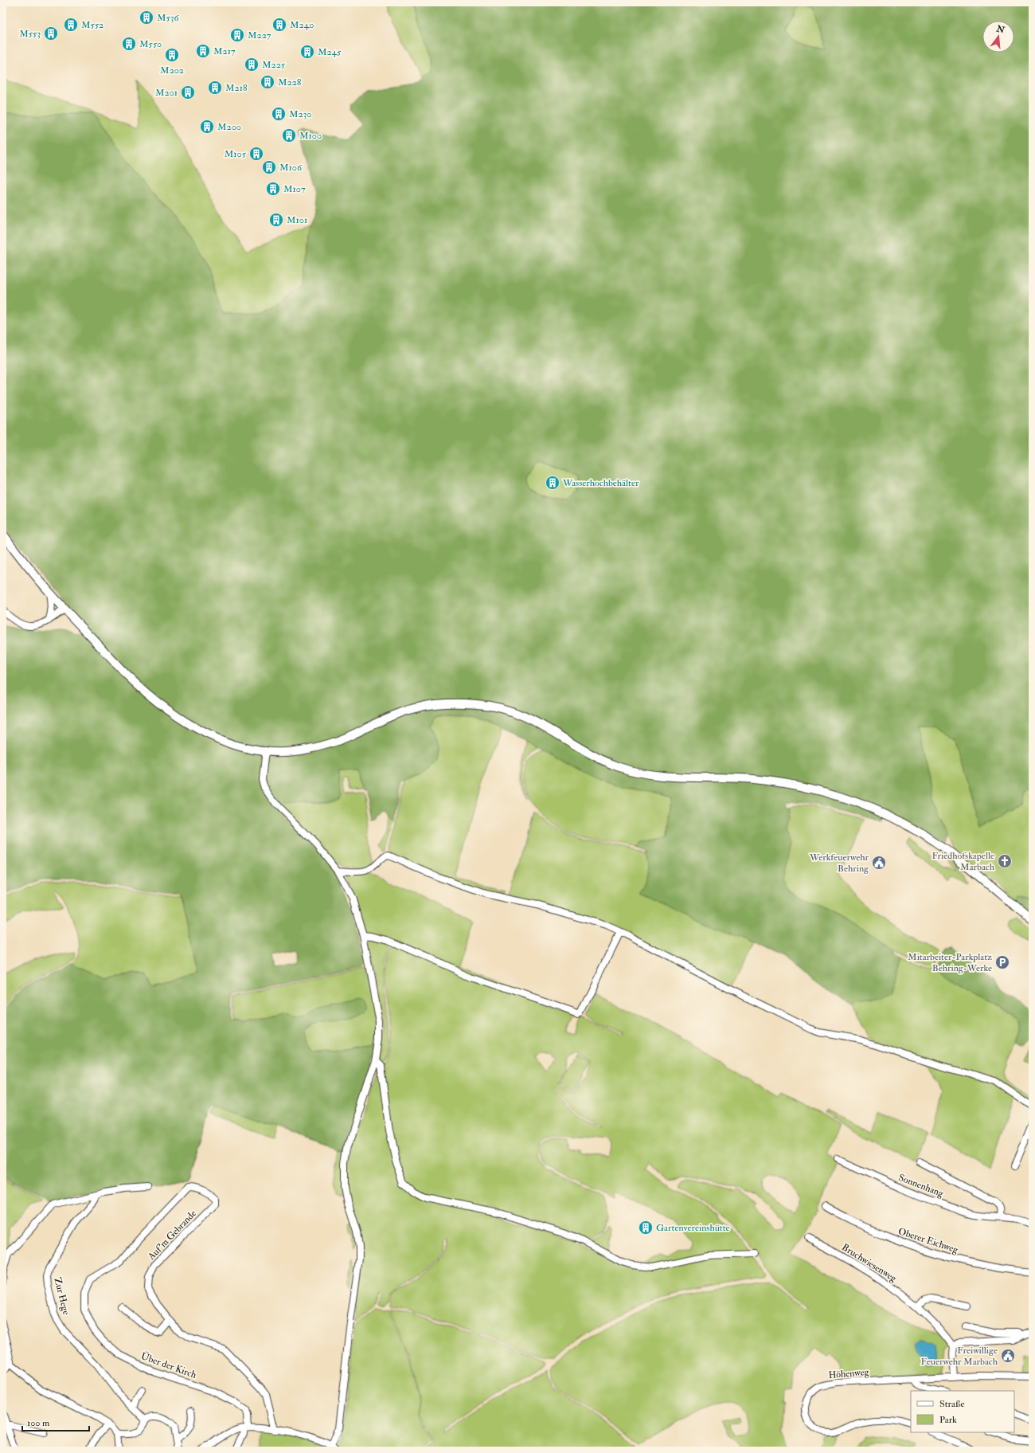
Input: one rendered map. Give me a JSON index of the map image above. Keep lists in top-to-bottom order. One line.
{"streets":{"street":["Sonnenhang","Auf'm Gebrande","Oberer Eichweg","Bruchwiesenweg","Zur Hege","Über der Kirch","Höhenweg"]},"crossings":[["Auf'm Gebrande","Über der Kirch"]],"places":{"building":["M536","M552","M240","M553","M227","M550","M217","M245","M202","M225","M228","M218","M201","M230","M200","M100","M105","M106","M107","M101","Wasserhochbehälter","Gartenvereinshütte"],"church":["Friedhofskapelle Marbach"],"public building":["Werkfeuerwehr Behring","Freiwillige Feuerwehr Marbach"],"parking":["Mitarbeiter-Parkplatz Behring-Werke"]},"legend":["Straße","Park"],"scale_bar":"100 m","north":"top"}
